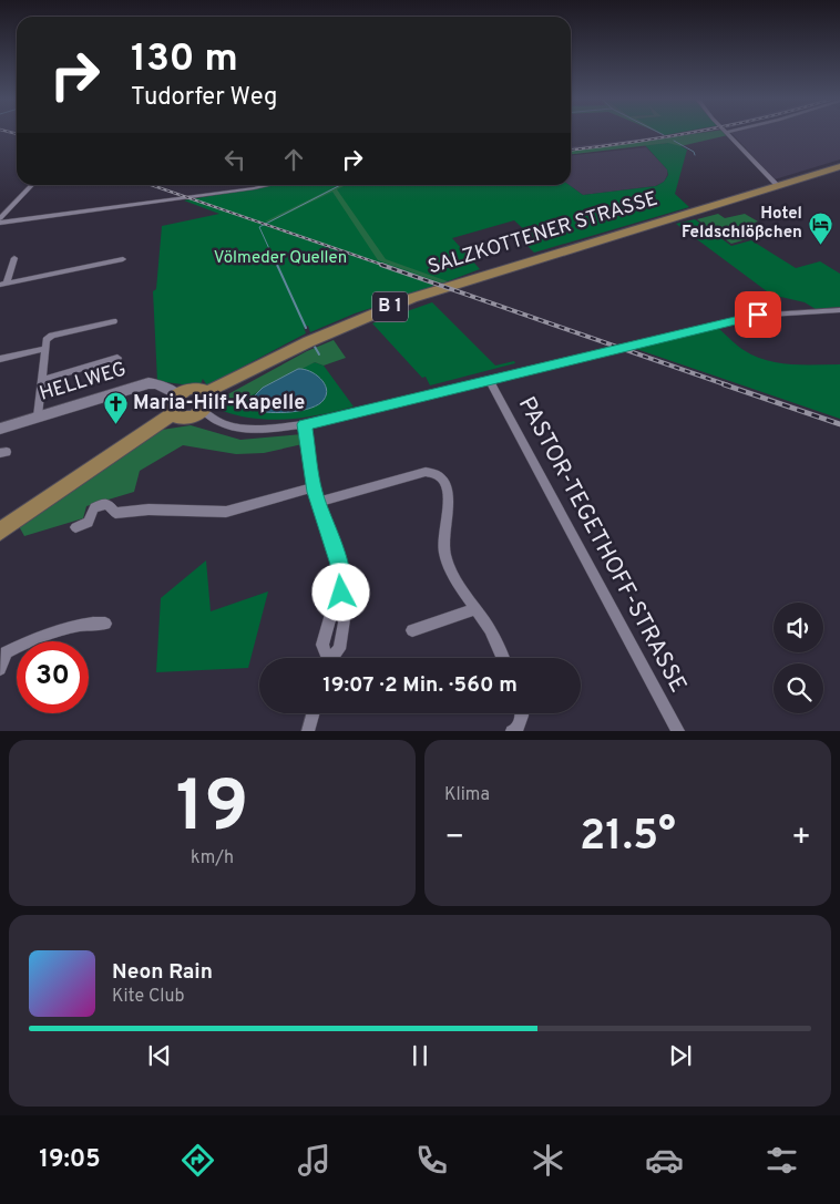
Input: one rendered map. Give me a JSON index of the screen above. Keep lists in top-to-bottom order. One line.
{"streets":{"main road":["SALZKOTTENER STRASSE","B 1","HELLWEG"],"street":["PASTOR-TEGETHOFF-STRASSE"]},"crossings":[["SALZKOTTENER STRASSE","B 1"],["SALZKOTTENER STRASSE","HELLWEG"],["B 1","HELLWEG"]],"parks":["Völmeder Quellen"],"places":{"hotel":["Hotel Feldschlößchen"],"church":["Maria-Hilf-Kapelle"]},"page":{"turn":["130 m","Tudorfer Weg"],"limit":"30","trip":"19:07 · 2 Min. · 560 m","tile":[["19","km/h"],"Klima"],"heat":["−","21.5°","+"],"song":["Neon Rain","Kite Club"],"tabs":"19:05"}}
